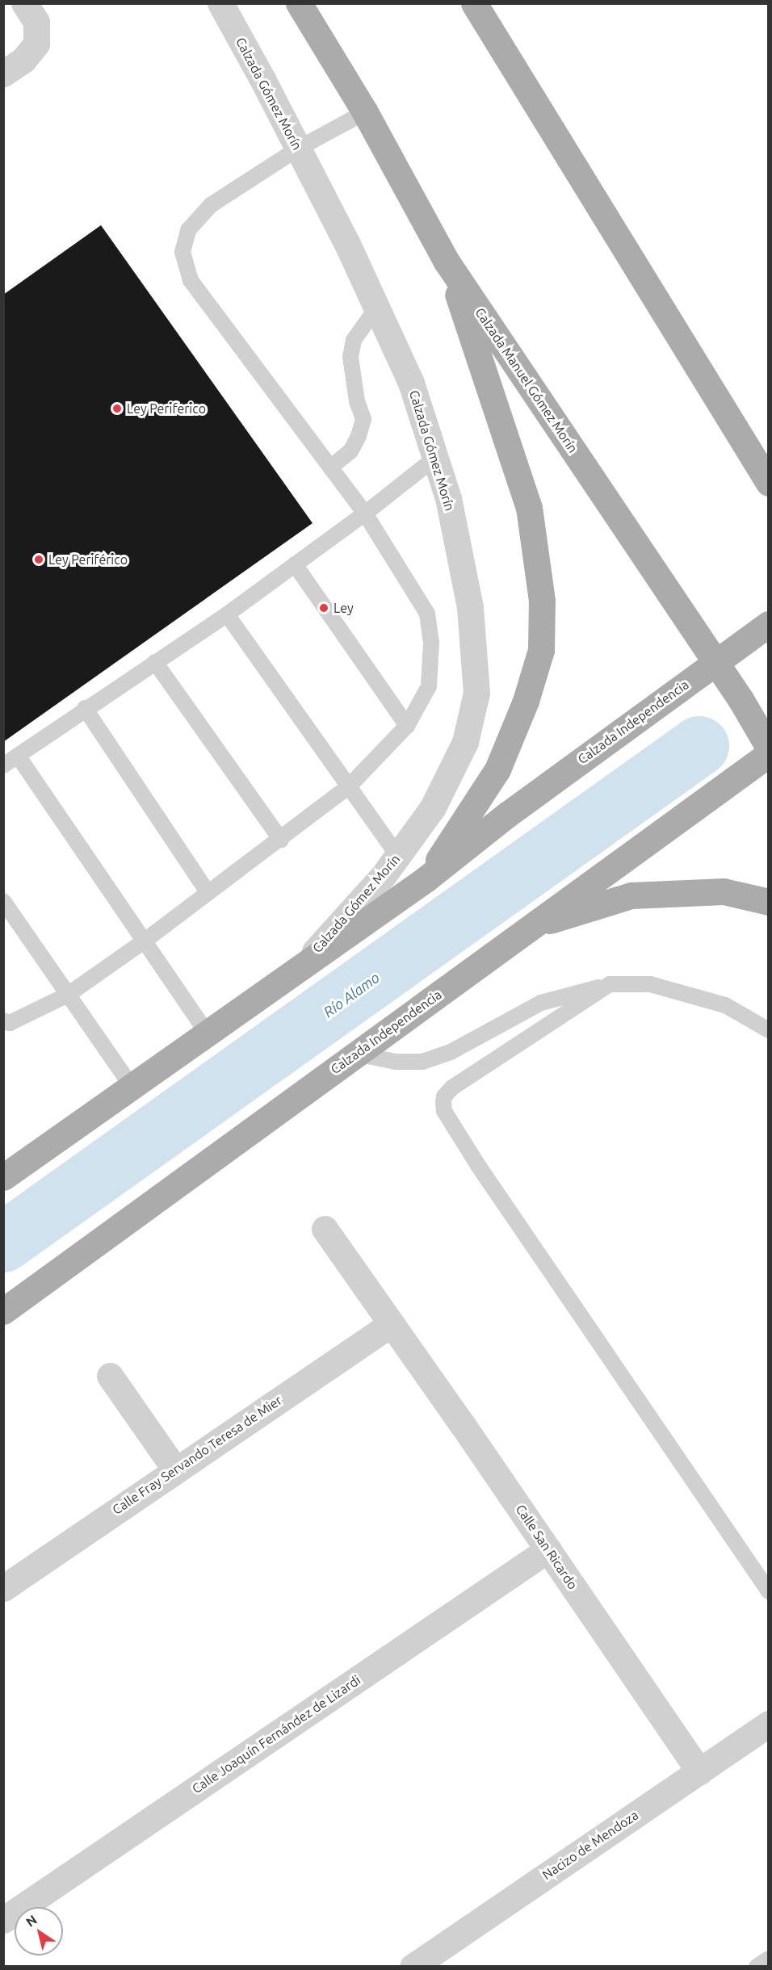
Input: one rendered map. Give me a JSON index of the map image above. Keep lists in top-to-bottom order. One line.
{"streets":{"main road":["Calzada Manuel Gómez Morín","Calzada Independencia"],"street":["Calzada Gómez Morín","Calle Fray Servando Teresa de Mier","Calle San Ricardo","Calle Joaquín Fernández de Lizardi","Nacizo de Mendoza"]},"crossings":[["Calzada Gómez Morín","Calzada Independencia"],["Calzada Manuel Gómez Morín","Calzada Independencia"],["Calle Fray Servando Teresa de Mier","Calle San Ricardo"],["Calle San Ricardo","Calle Joaquín Fernández de Lizardi"],["Calle San Ricardo","Nacizo de Mendoza"]],"water":["Río Alamo"],"places":["Ley Periferico","Ley Periférico","Ley"],"north":"top left"}
